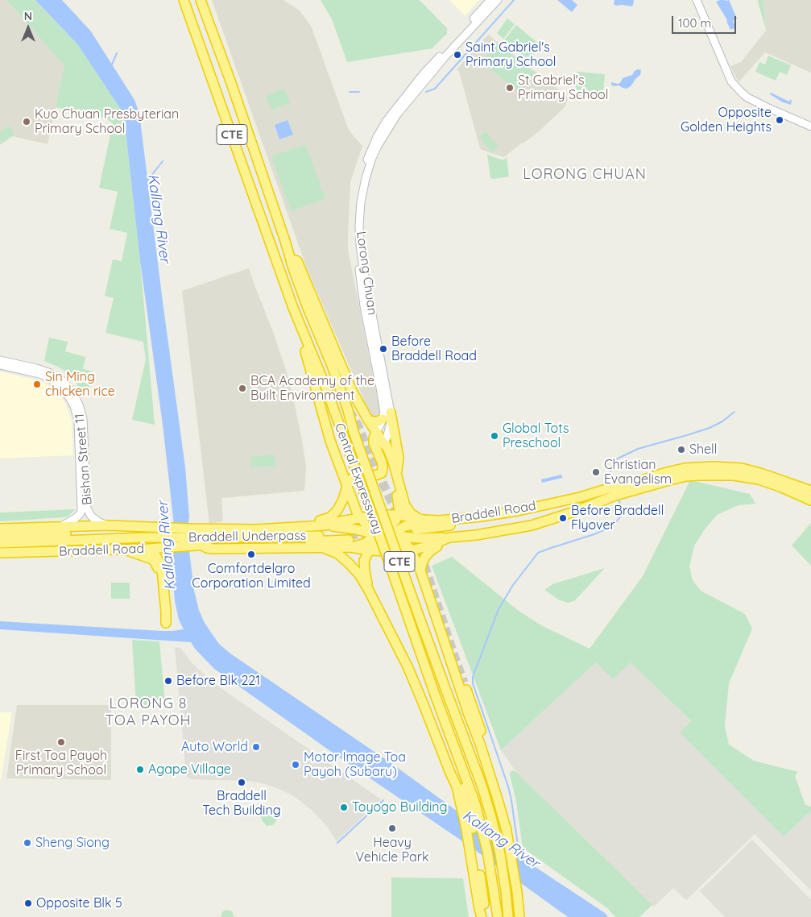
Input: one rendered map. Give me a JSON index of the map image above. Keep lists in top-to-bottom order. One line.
{"streets":{"highway":["CTE","Central Expressway","Braddell Road","Braddell Underpass"],"main road":["Lorong Chuan","Bishan Street 11"]},"crossings":[["Braddell Road","Braddell Underpass"]],"districts":["LORONG CHUAN","LORONG 8 TOA PAYOH"],"water":["Kallang River"],"places":["Saint Gabriel's Primary School","St Gabriel's Primary School","Opposite Golden Heights","Kuo Chuan Presbyterian Primary School","Before Braddell Road","Sin Ming chicken rice","BCA Academy of the Built Environment","Global Tots Preschool","Shell","Christian Evangelism","Before Braddell Flyover","Comfortdelgro Corporation Limited","Before Blk 221","First Toa Payoh Primary School","Auto World","Motor Image Toa Payoh (Subaru)","Agape Village","Braddell Tech Building","Toyogo Building","Heavy Vehicle Park","Sheng Siong","Opposite Blk 5"],"scale_bar":"100 m","north":"top"}
